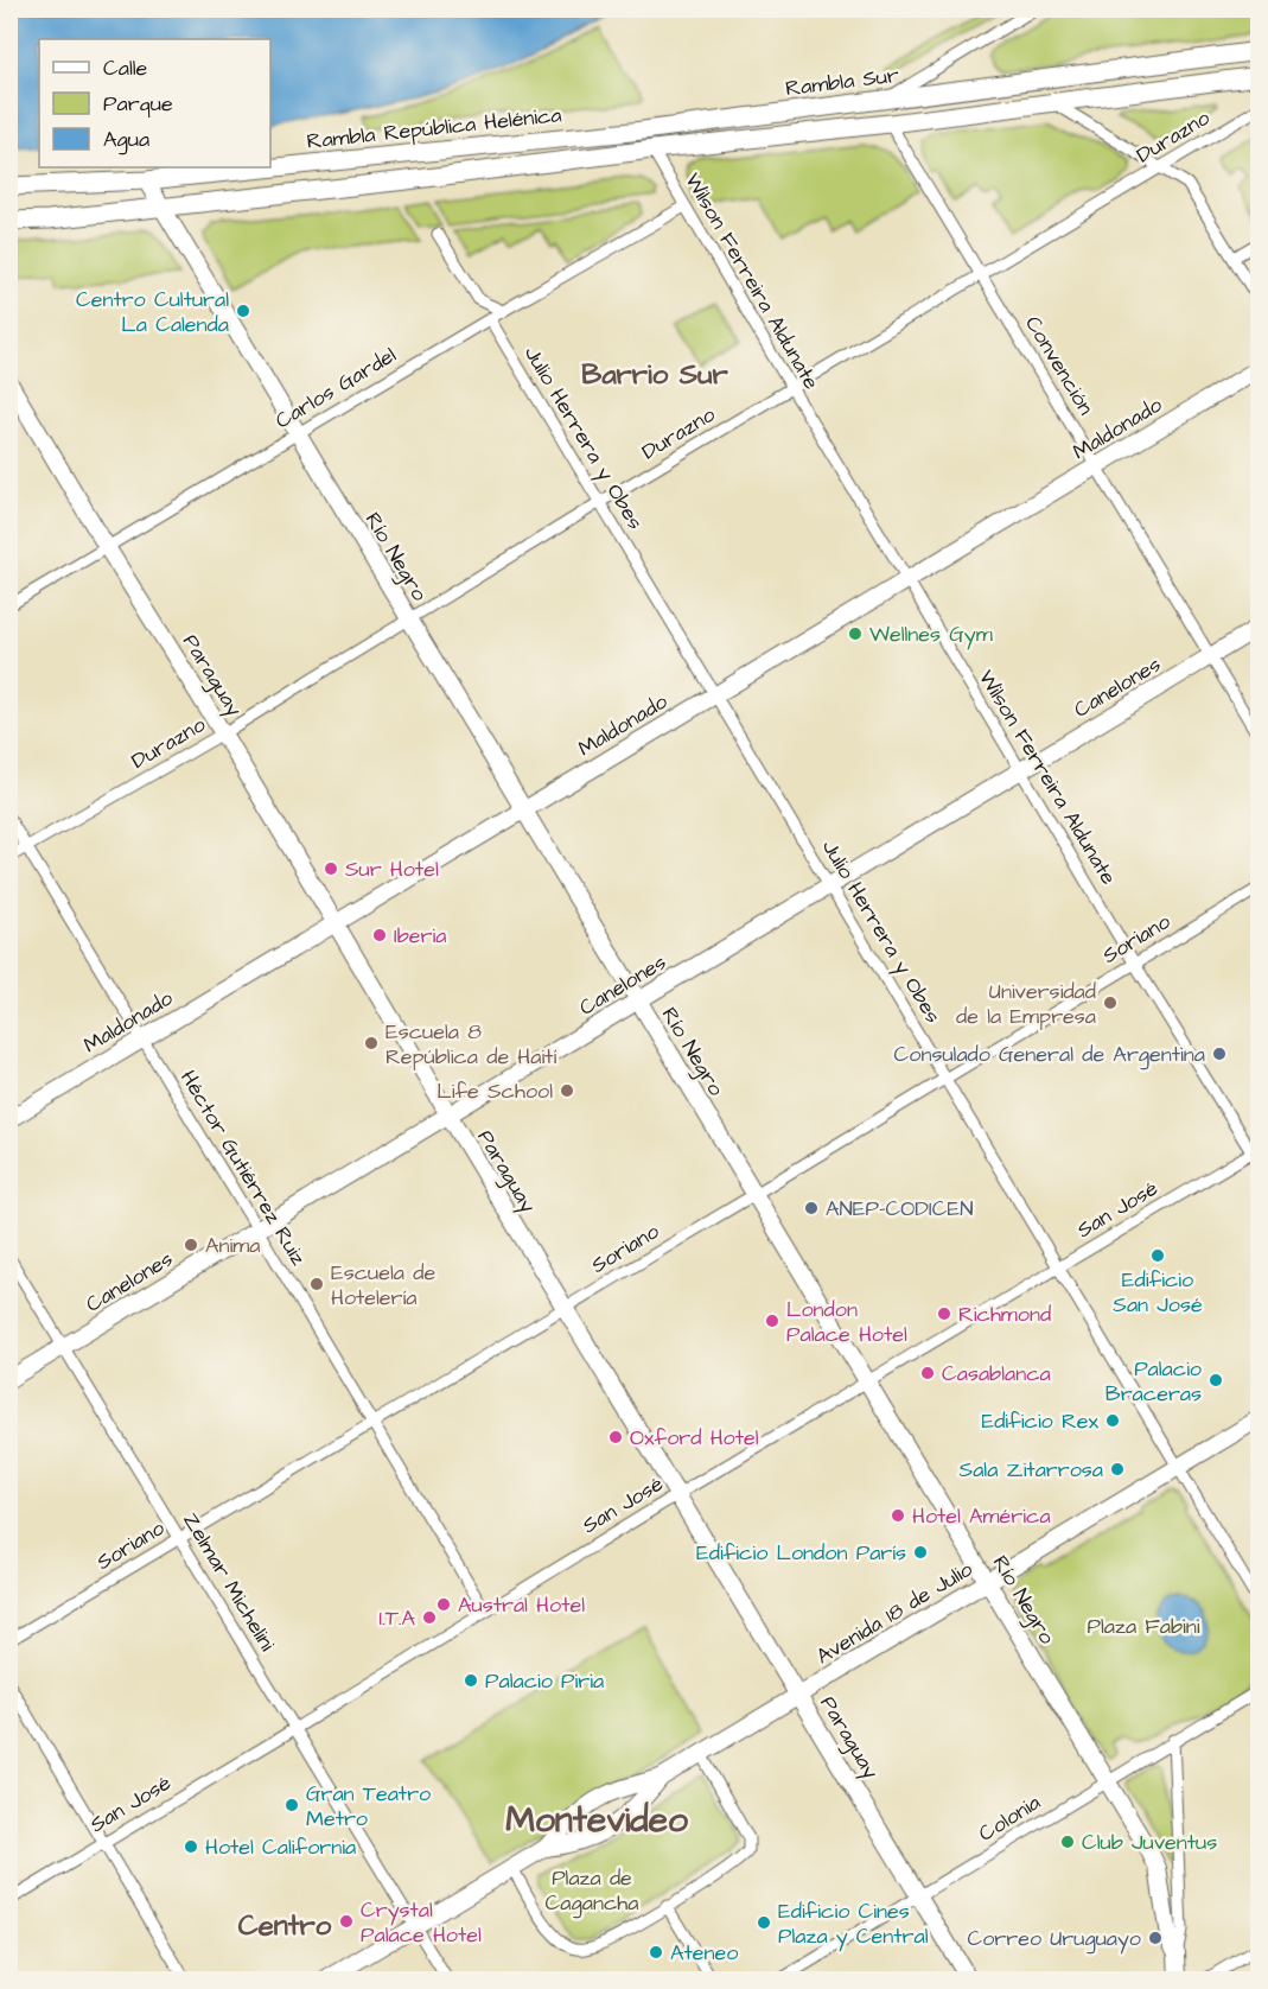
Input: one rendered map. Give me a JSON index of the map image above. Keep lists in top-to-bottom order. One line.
{"streets":{"main road":["Rambla Sur","Rambla República Helénica"],"street":["Durazno","Wilson Ferreira Aldunate","Convención","Carlos Gardel","Maldonado","Julio Herrera y Obes","Río Negro","Paraguay","Canelones","Soriano","Héctor Gutiérrez Ruiz","San José","Zelmar Michelini","Avenida 18 de Julio","Colonia"]},"crossings":[["Rambla Sur","Rambla República Helénica"],["Rambla República Helénica","Río Negro"],["Durazno","Wilson Ferreira Aldunate"],["Durazno","Convención"],["Durazno","Julio Herrera y Obes"],["Durazno","Río Negro"],["Durazno","Paraguay"],["Durazno","Héctor Gutiérrez Ruiz"],["Wilson Ferreira Aldunate","Carlos Gardel"],["Wilson Ferreira Aldunate","Maldonado"],["Wilson Ferreira Aldunate","Canelones"],["Wilson Ferreira Aldunate","Soriano"],["Wilson Ferreira Aldunate","San José"],["Convención","Maldonado"],["Convención","Canelones"],["Carlos Gardel","Julio Herrera y Obes"],["Carlos Gardel","Río Negro"],["Carlos Gardel","Paraguay"],["Maldonado","Julio Herrera y Obes"],["Maldonado","Río Negro"],["Maldonado","Paraguay"],["Maldonado","Héctor Gutiérrez Ruiz"],["Julio Herrera y Obes","Canelones"],["Julio Herrera y Obes","Soriano"],["Julio Herrera y Obes","San José"],["Julio Herrera y Obes","Avenida 18 de Julio"],["Río Negro","Canelones"],["Río Negro","Soriano"],["Río Negro","San José"],["Río Negro","Avenida 18 de Julio"],["Río Negro","Colonia"],["Paraguay","Canelones"],["Paraguay","Soriano"],["Paraguay","San José"],["Paraguay","Avenida 18 de Julio"],["Paraguay","Colonia"],["Canelones","Héctor Gutiérrez Ruiz"],["Canelones","Zelmar Michelini"],["Soriano","Héctor Gutiérrez Ruiz"],["Soriano","Zelmar Michelini"],["Héctor Gutiérrez Ruiz","San José"],["San José","Zelmar Michelini"],["Zelmar Michelini","Avenida 18 de Julio"]],"districts":["Barrio Sur","Montevideo","Centro"],"parks":["Plaza Fabini","Plaza de Cagancha"],"places":["Centro Cultural La Calenda","Wellnes Gym","Sur Hotel","Iberia","Universidad de la Empresa","Escuela 8 República de Haití","Consulado General de Argentina","Life School","ANEP-CODICEN","Anima","Edificio San José","Escuela de Hotelería","Richmond","London Palace Hotel","Casablanca","Palacio Braceras","Edificio Rex","Oxford Hotel","Sala Zitarrosa","Hotel América","Edificio London París","Austral Hotel","I.T.A","Palacio Piria","Gran Teatro Metro","Club Juventus","Hotel California","Crystal Palace Hotel","Edificio Cines Plaza y Central","Correo Uruguayo","Ateneo"],"legend":["Calle","Parque","Agua"]}
